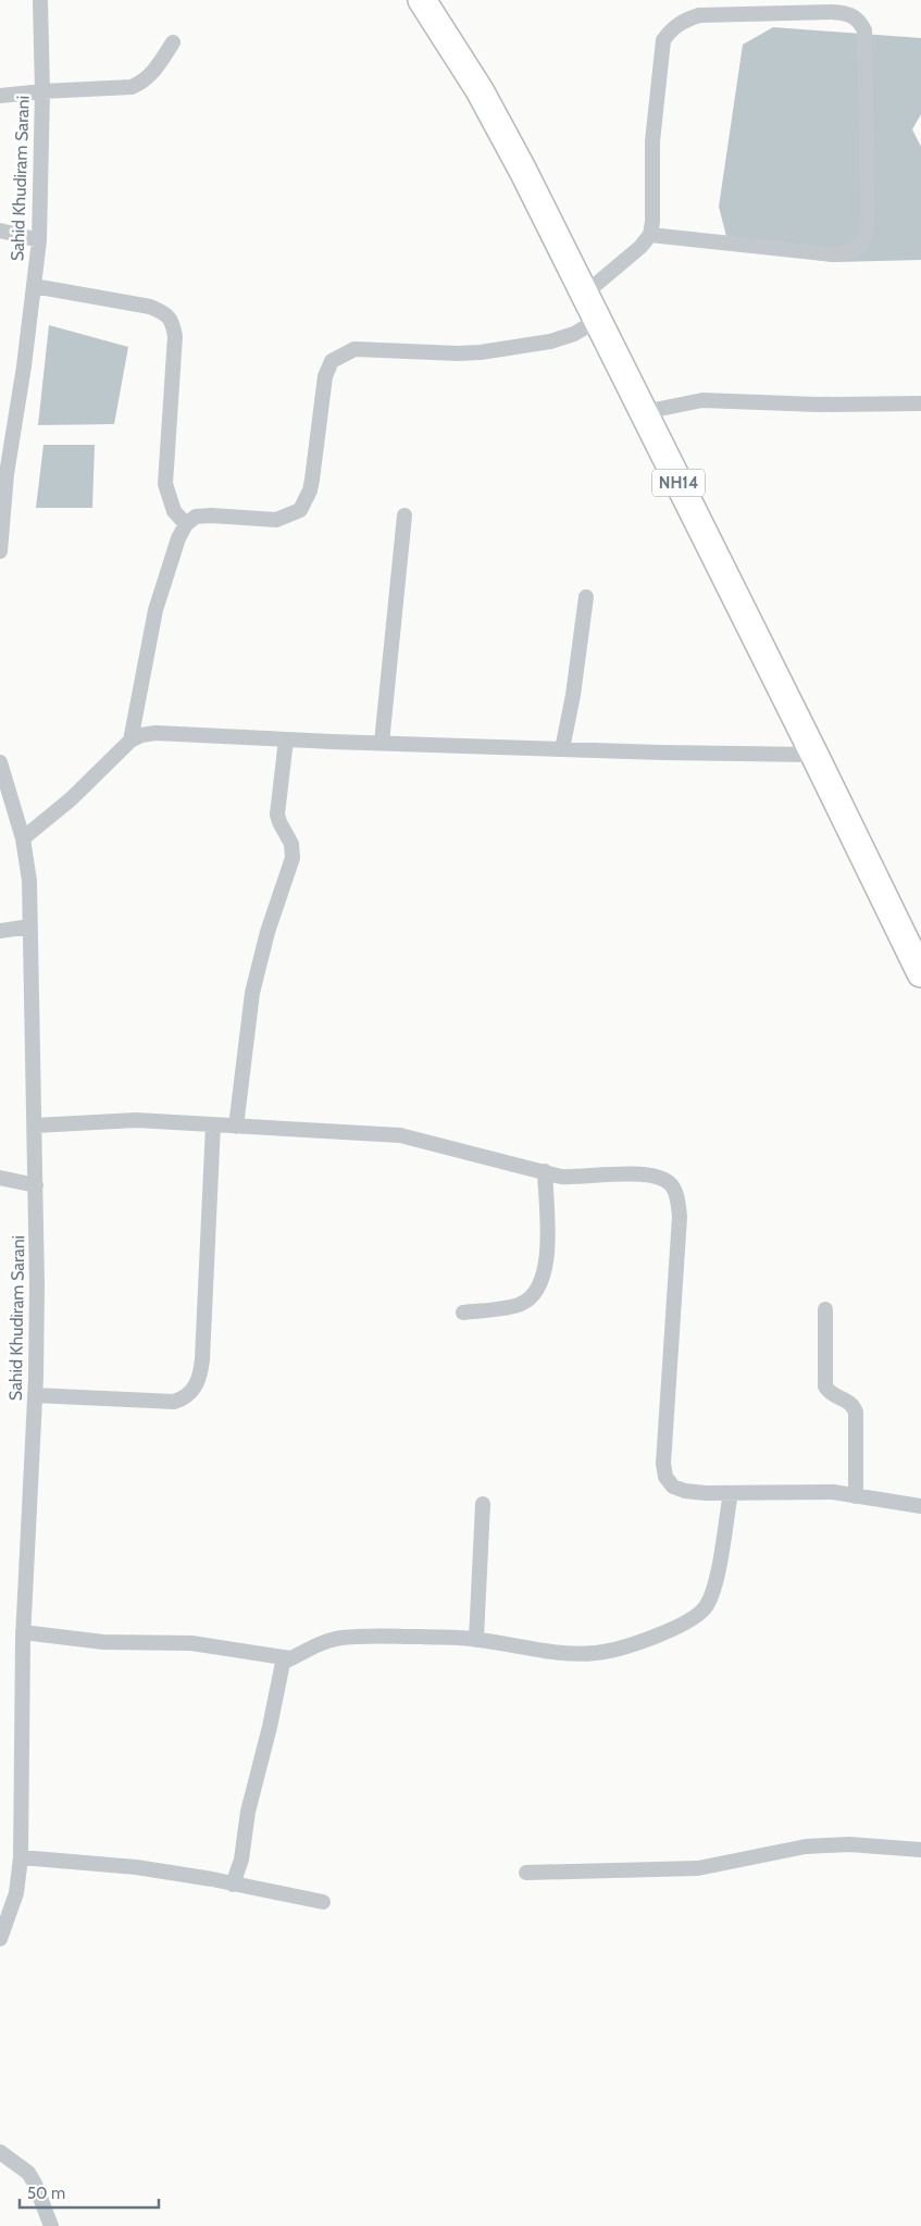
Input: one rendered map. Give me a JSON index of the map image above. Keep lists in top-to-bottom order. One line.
{"streets":{"highway":["NH14"],"street":["Sahid Khudiram Sarani"]},"scale_bar":"50 m"}
